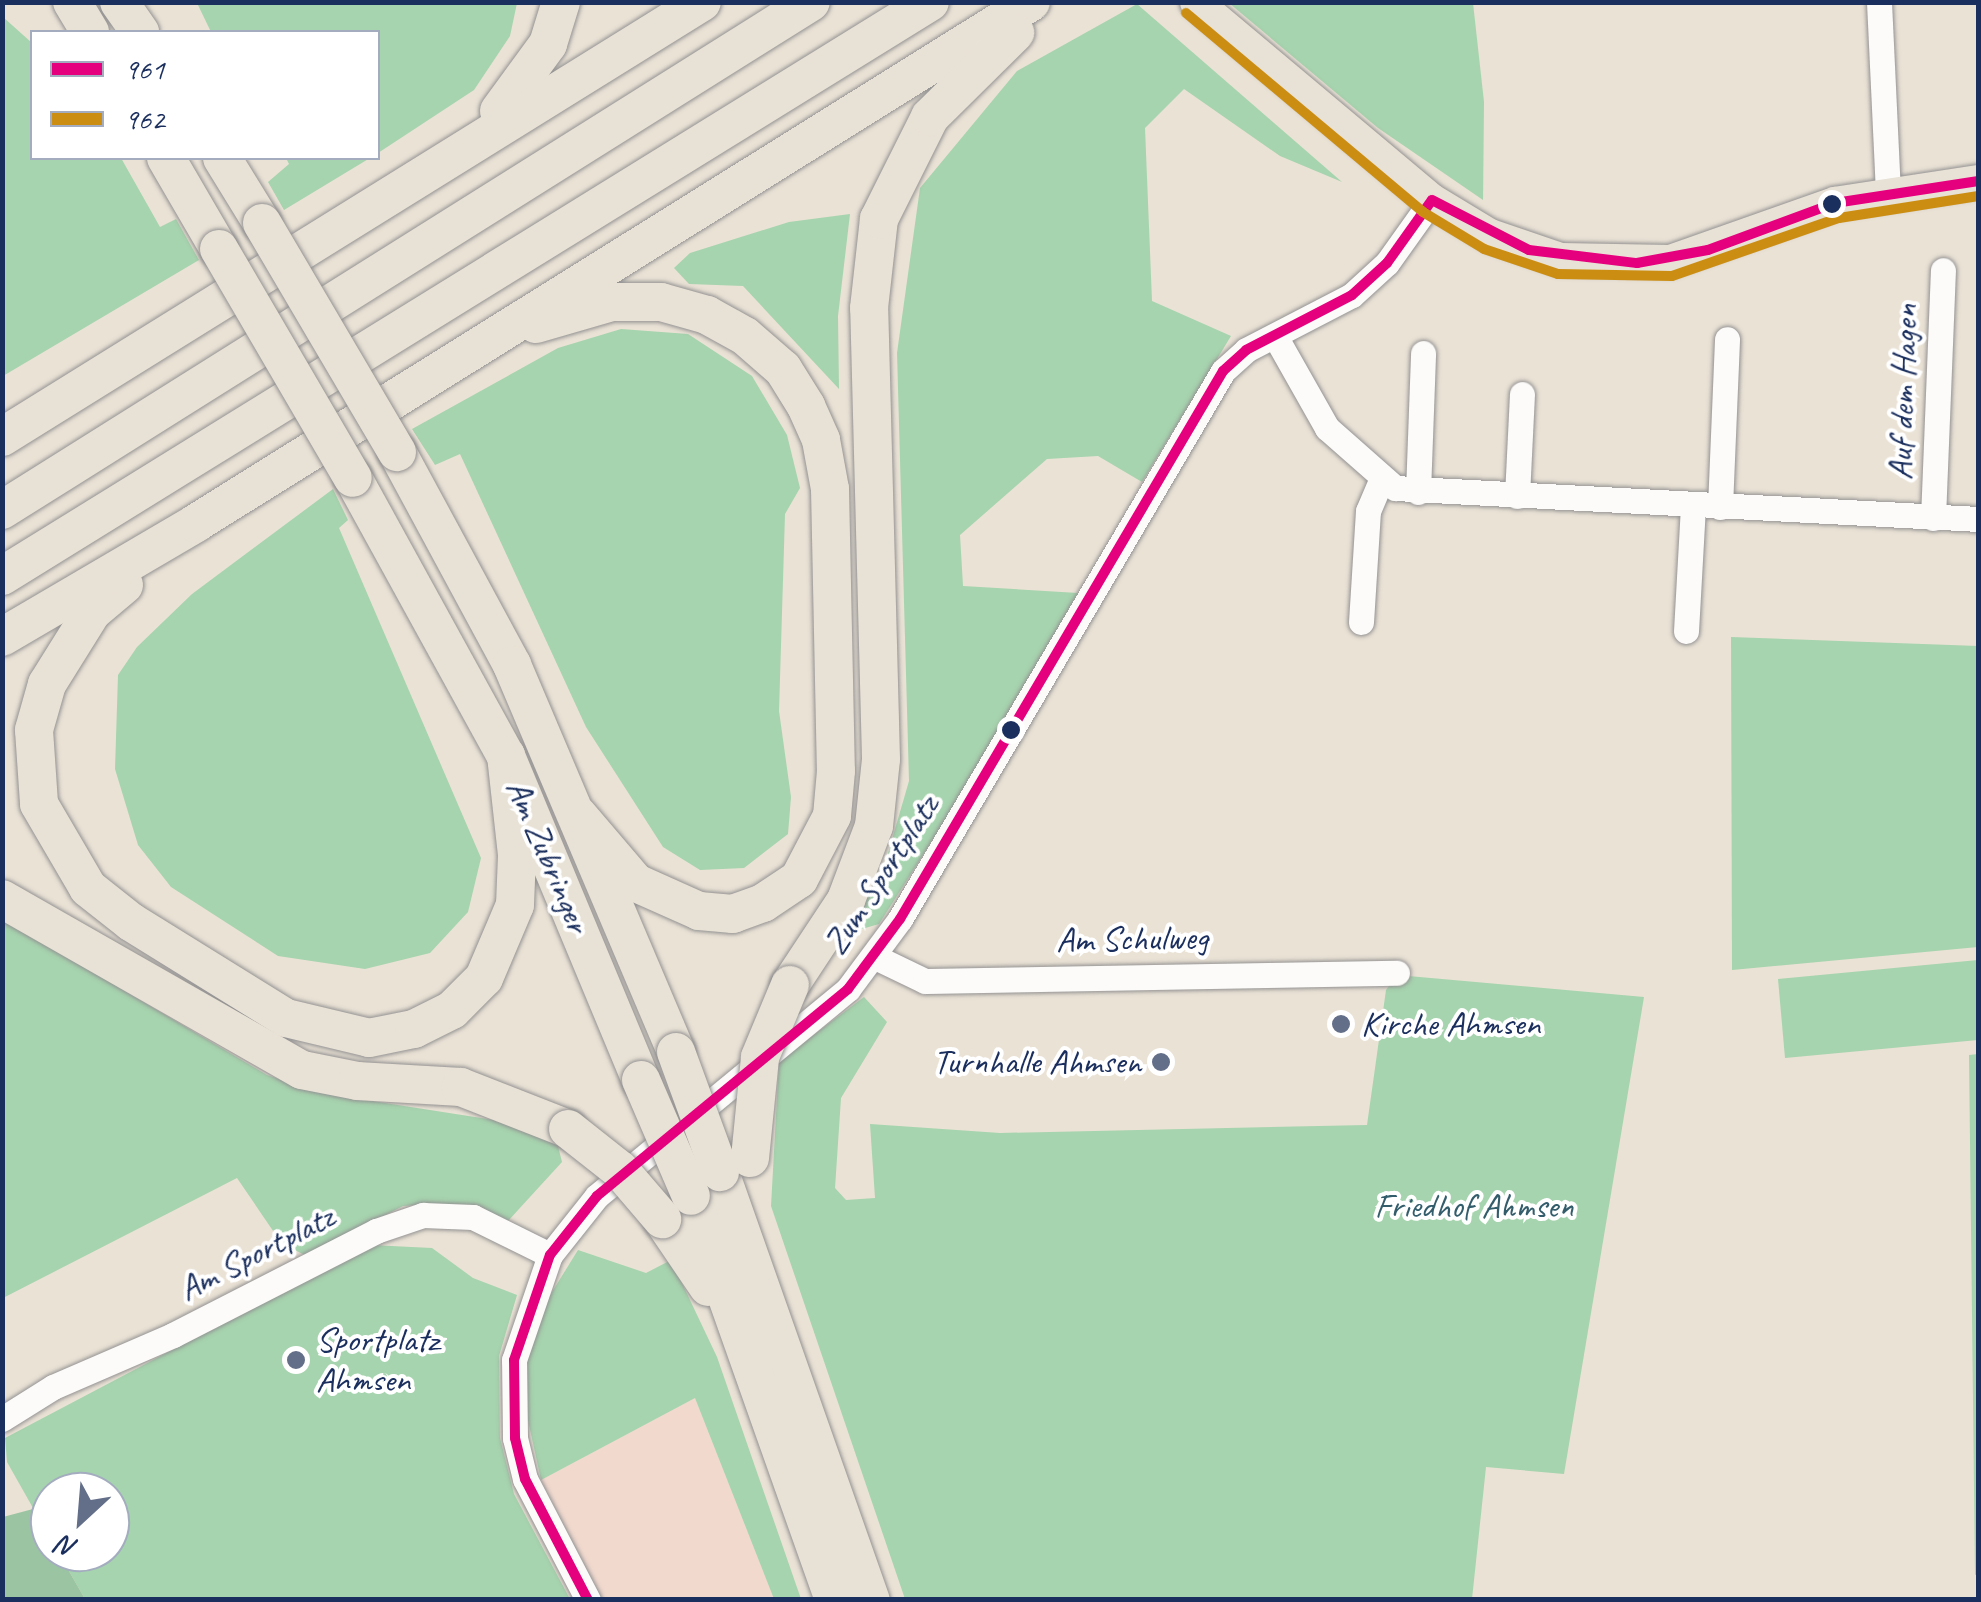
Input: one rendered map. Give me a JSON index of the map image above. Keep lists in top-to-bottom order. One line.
{"streets":{"highway":["Am Zubringer"],"street":["Auf dem Hagen","Zum Sportplatz","Am Schulweg","Am Sportplatz"]},"crossings":[["Auf dem Hagen","Zum Sportplatz"],["Zum Sportplatz","Am Schulweg"],["Zum Sportplatz","Am Sportplatz"]],"parks":["Friedhof Ahmsen"],"places":["Kirche Ahmsen","Turnhalle Ahmsen","Sportplatz Ahmsen"],"lines":["transit line 962","transit line 961"],"legend":["961","962"],"north":"bottom left"}
